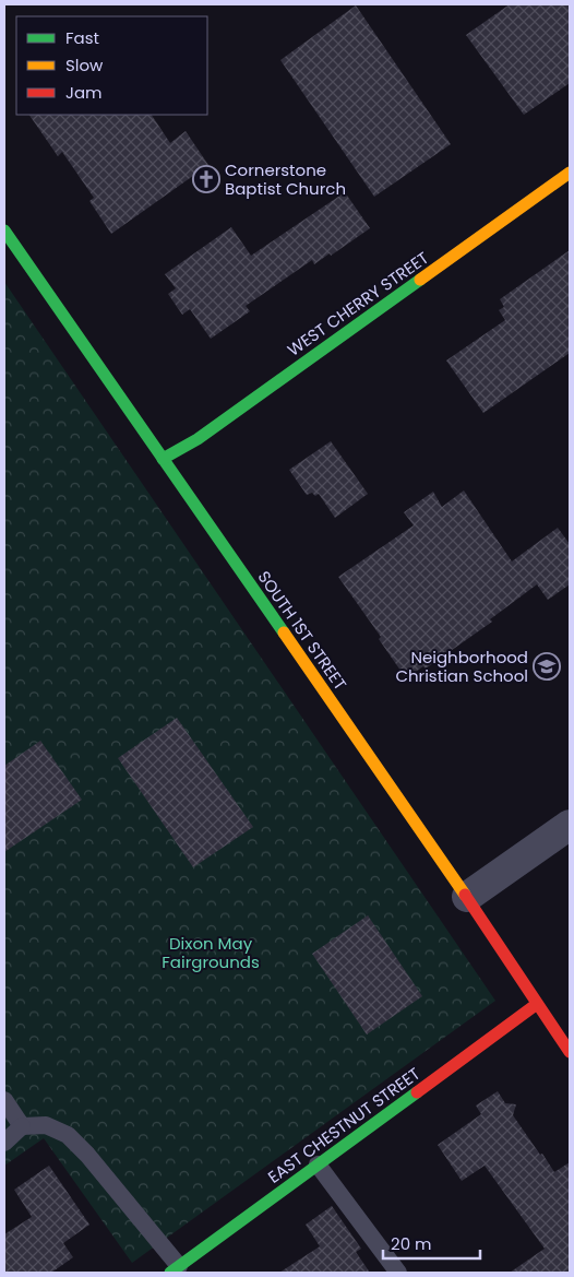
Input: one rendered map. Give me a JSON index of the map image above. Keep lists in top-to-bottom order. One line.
{"streets":{"main road":["WEST CHERRY STREET","SOUTH 1ST STREET","EAST CHESTNUT STREET"]},"crossings":[["WEST CHERRY STREET","SOUTH 1ST STREET"],["SOUTH 1ST STREET","EAST CHESTNUT STREET"]],"parks":["Dixon May Fairgrounds"],"places":{"church":["Cornerstone Baptist Church"],"school or university":["Neighborhood Christian School"]},"legend":["Fast","Slow","Jam"],"scale_bar":"20 m"}
